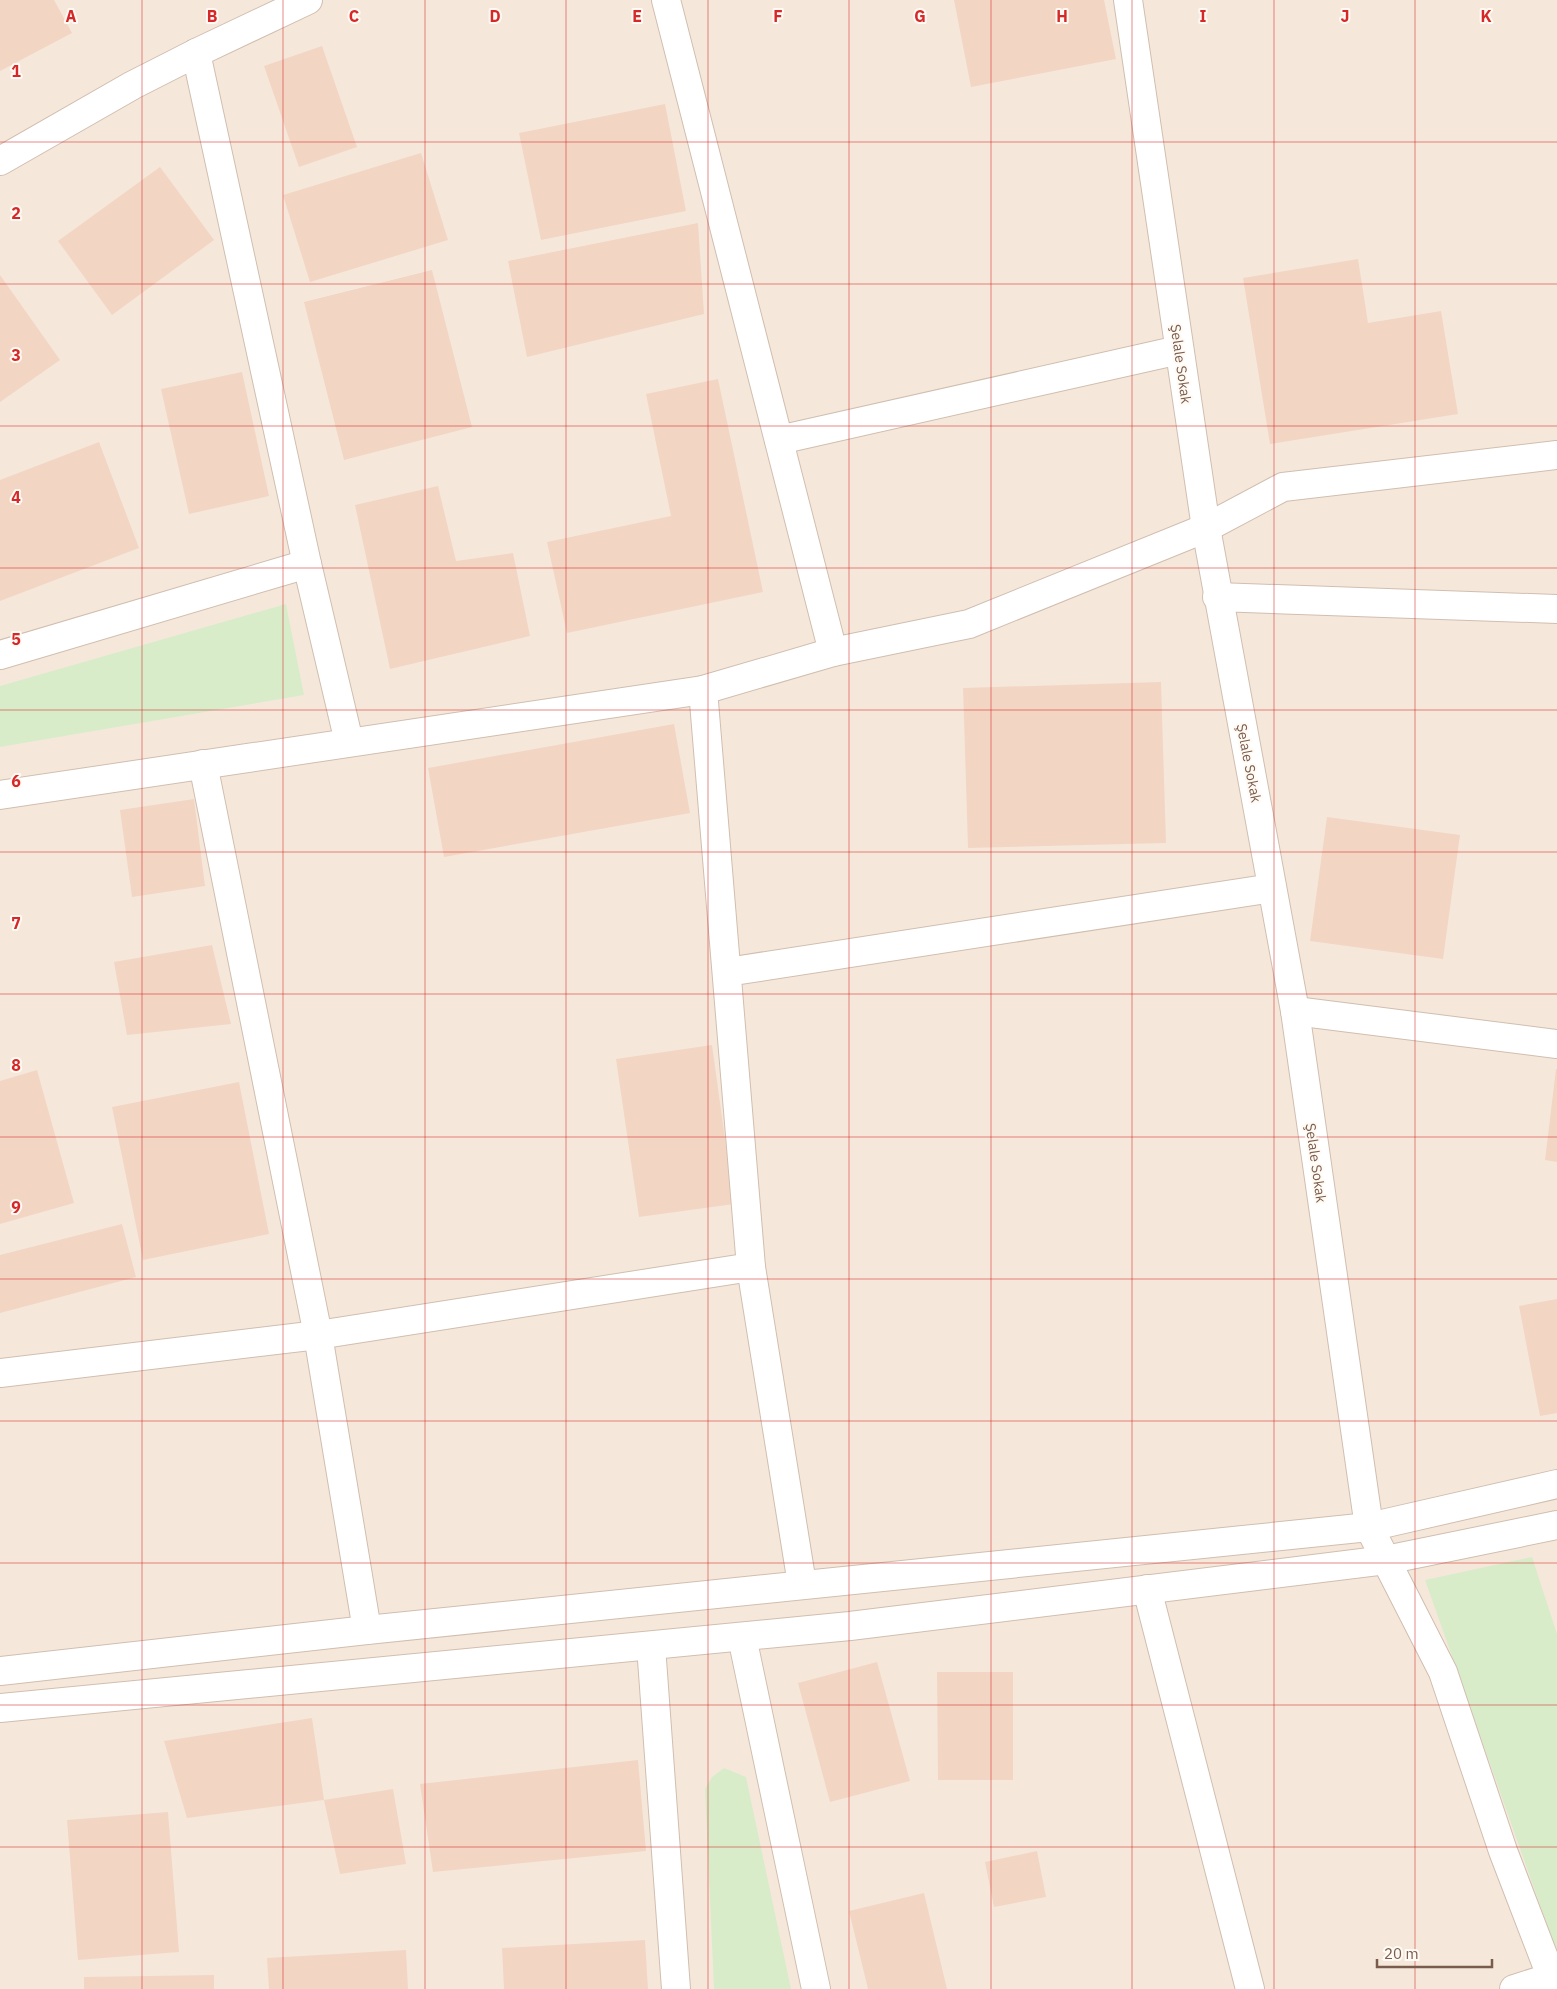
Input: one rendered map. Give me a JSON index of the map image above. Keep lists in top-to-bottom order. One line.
{"streets":{"street":["Şelale Sokak"]},"scale_bar":"20 m","grid":{"columns":["A","B","C","D","E","F","G","H","I","J","K"],"rows":["1","2","3","4","5","6","7","8","9"]}}
